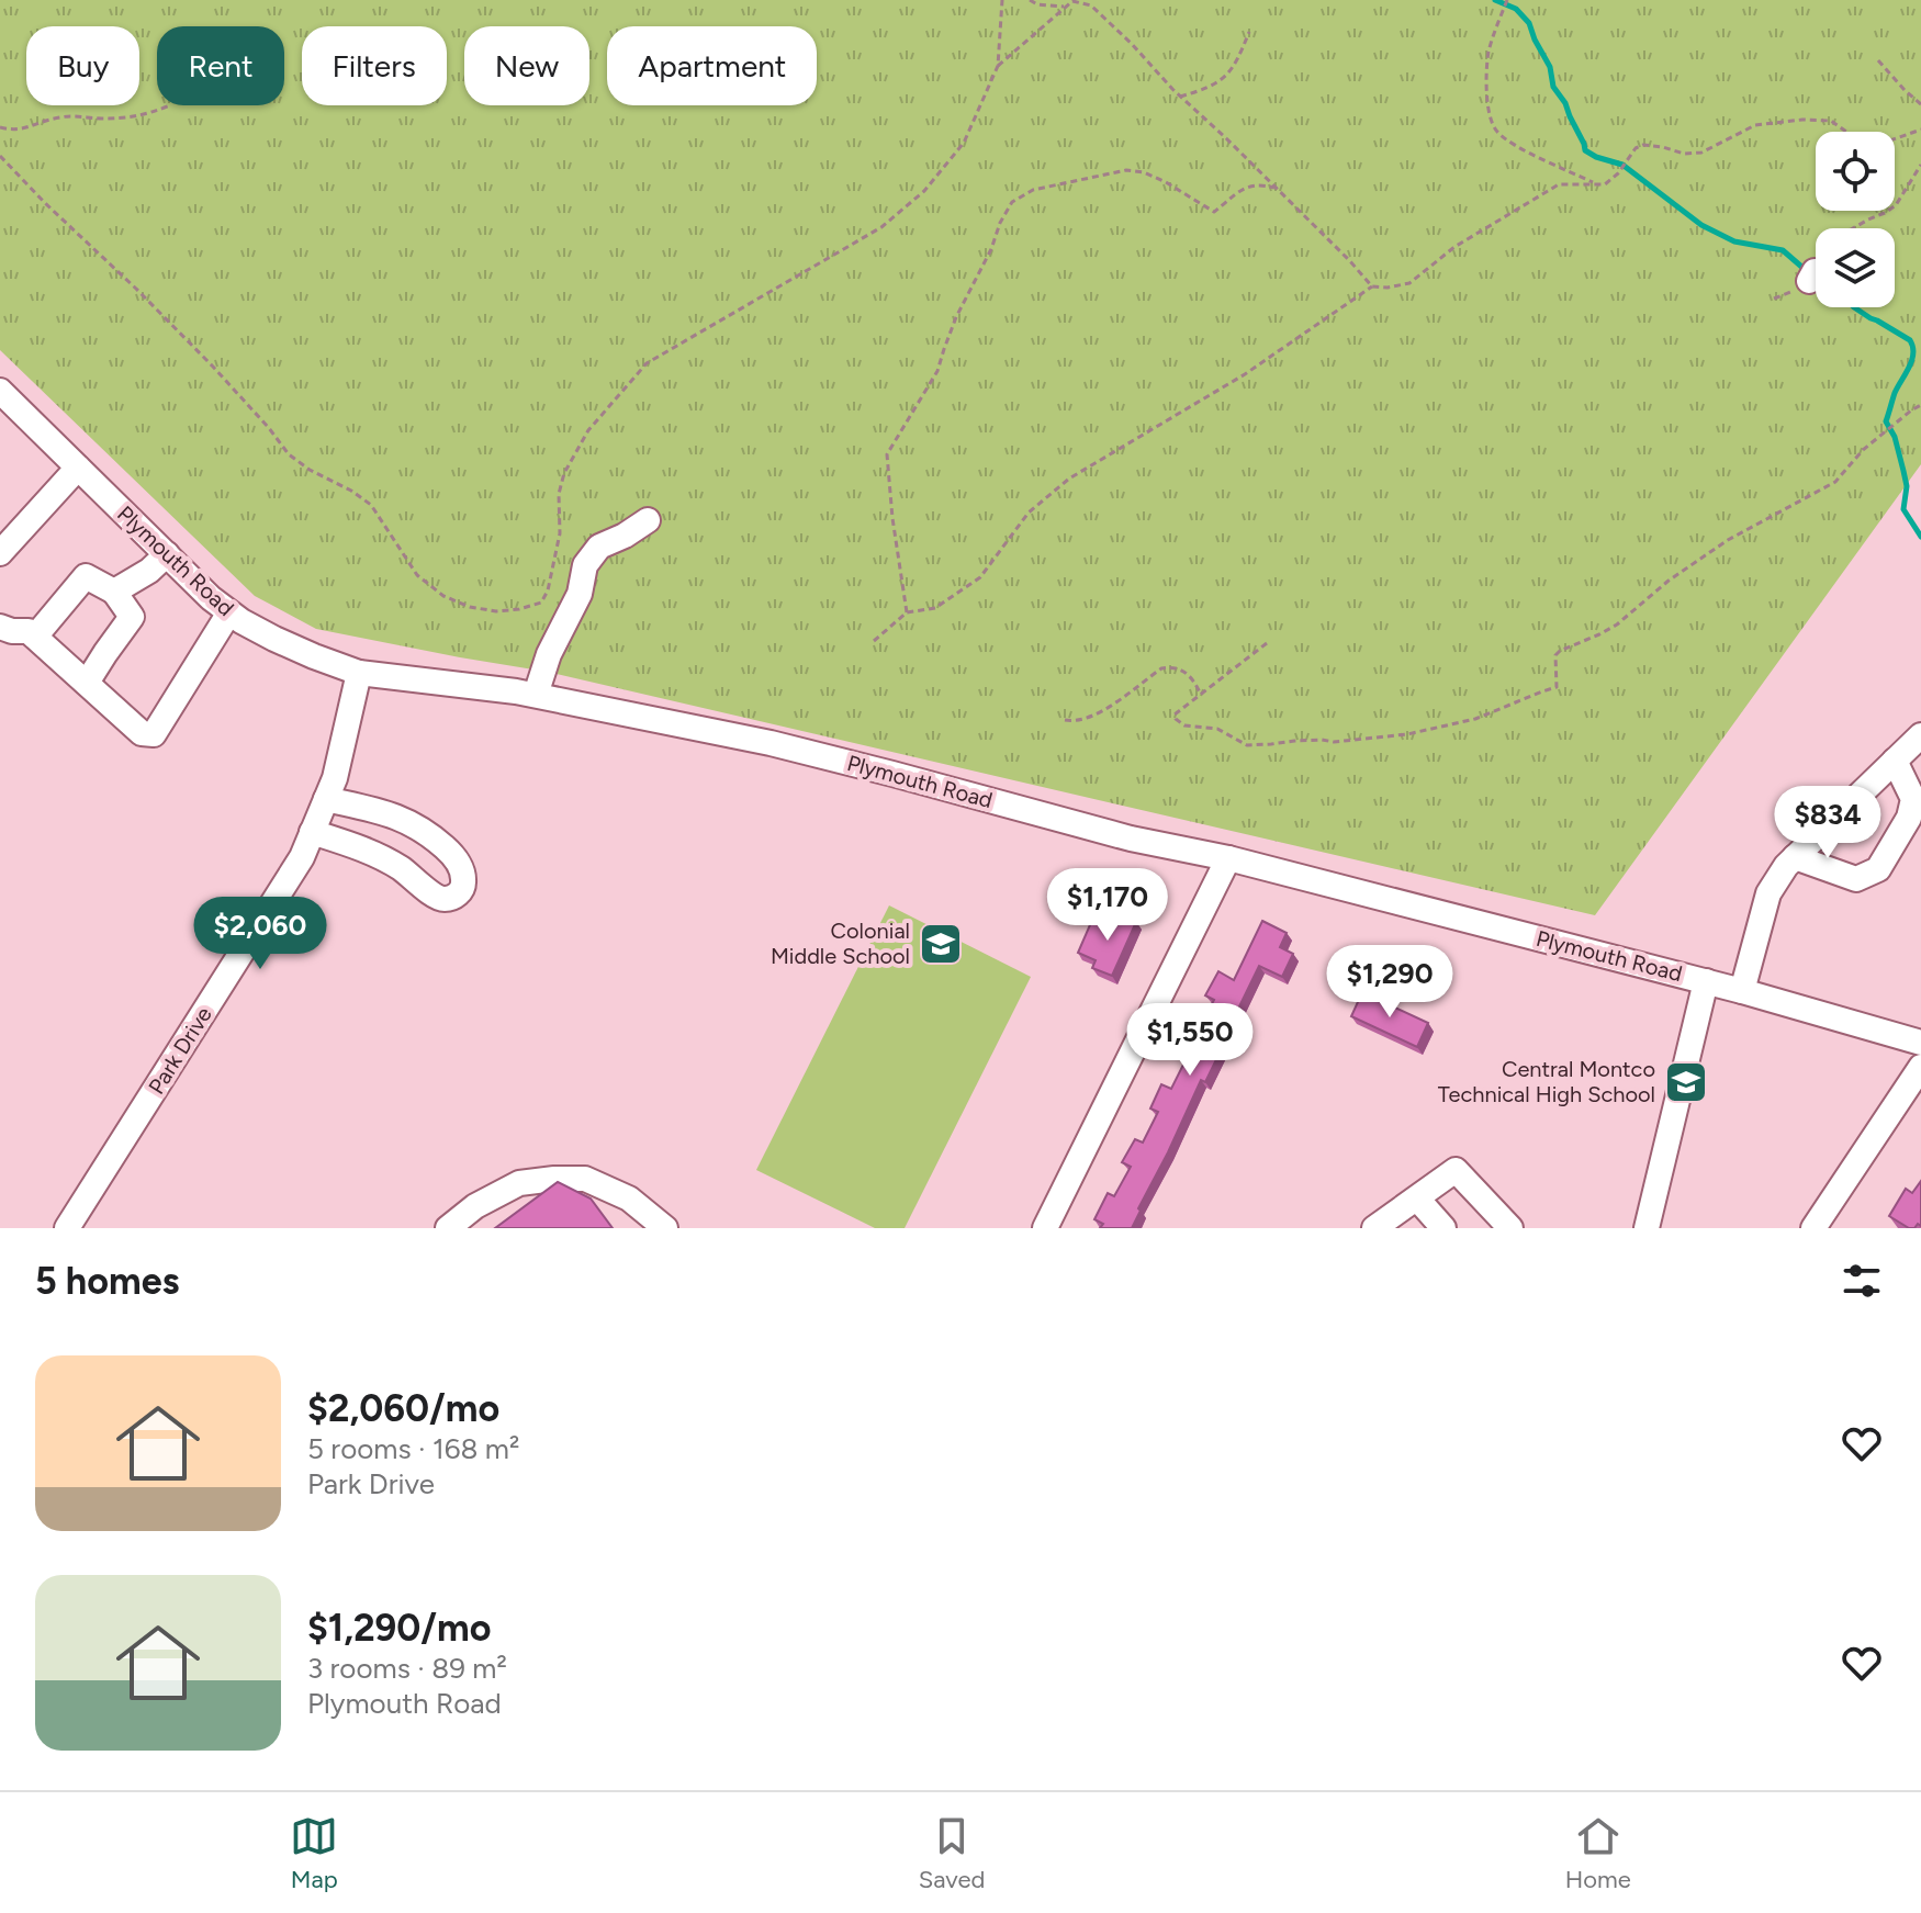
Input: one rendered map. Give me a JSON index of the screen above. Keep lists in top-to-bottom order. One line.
{"streets":{"street":["Plymouth Road","Park Drive"]},"crossings":[["Plymouth Road","Park Drive"]],"places":{"school or university":["Colonial Middle School","Central Montco Technical High School"]},"page":{"chip":["Buy","Rent","Filters","New","Apartment"],"price":["$834","$1,170","$2,060","$1,290","$1,550"],"heading":"5 homes","list":[{"name":"$2,060/mo","note":"5 rooms · 168 m² · Park Drive"},{"name":"$1,290/mo","note":"3 rooms · 89 m² · Plymouth Road"}],"tabs":["Map","Saved","Home"]}}
